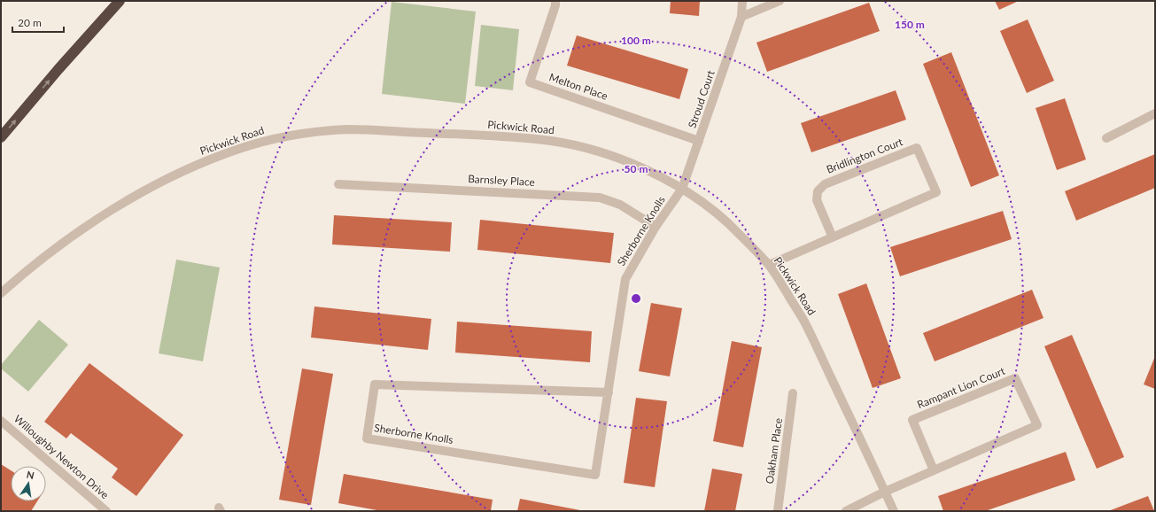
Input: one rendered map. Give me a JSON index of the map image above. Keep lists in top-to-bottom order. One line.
{"streets":{"street":["Melton Place","Stroud Court","Pickwick Road","Bridlington Court","Barnsley Place","Sherborne Knolls","Rampant Lion Court","Oakham Place","Willoughby Newton Drive"]},"crossings":[["Melton Place","Stroud Court"],["Stroud Court","Pickwick Road"],["Stroud Court","Sherborne Knolls"],["Pickwick Road","Bridlington Court"],["Pickwick Road","Sherborne Knolls"],["Pickwick Road","Rampant Lion Court"],["Barnsley Place","Sherborne Knolls"]],"scale_bar":"20 m","north":"top","rings":["150 m","100 m","50 m"]}
